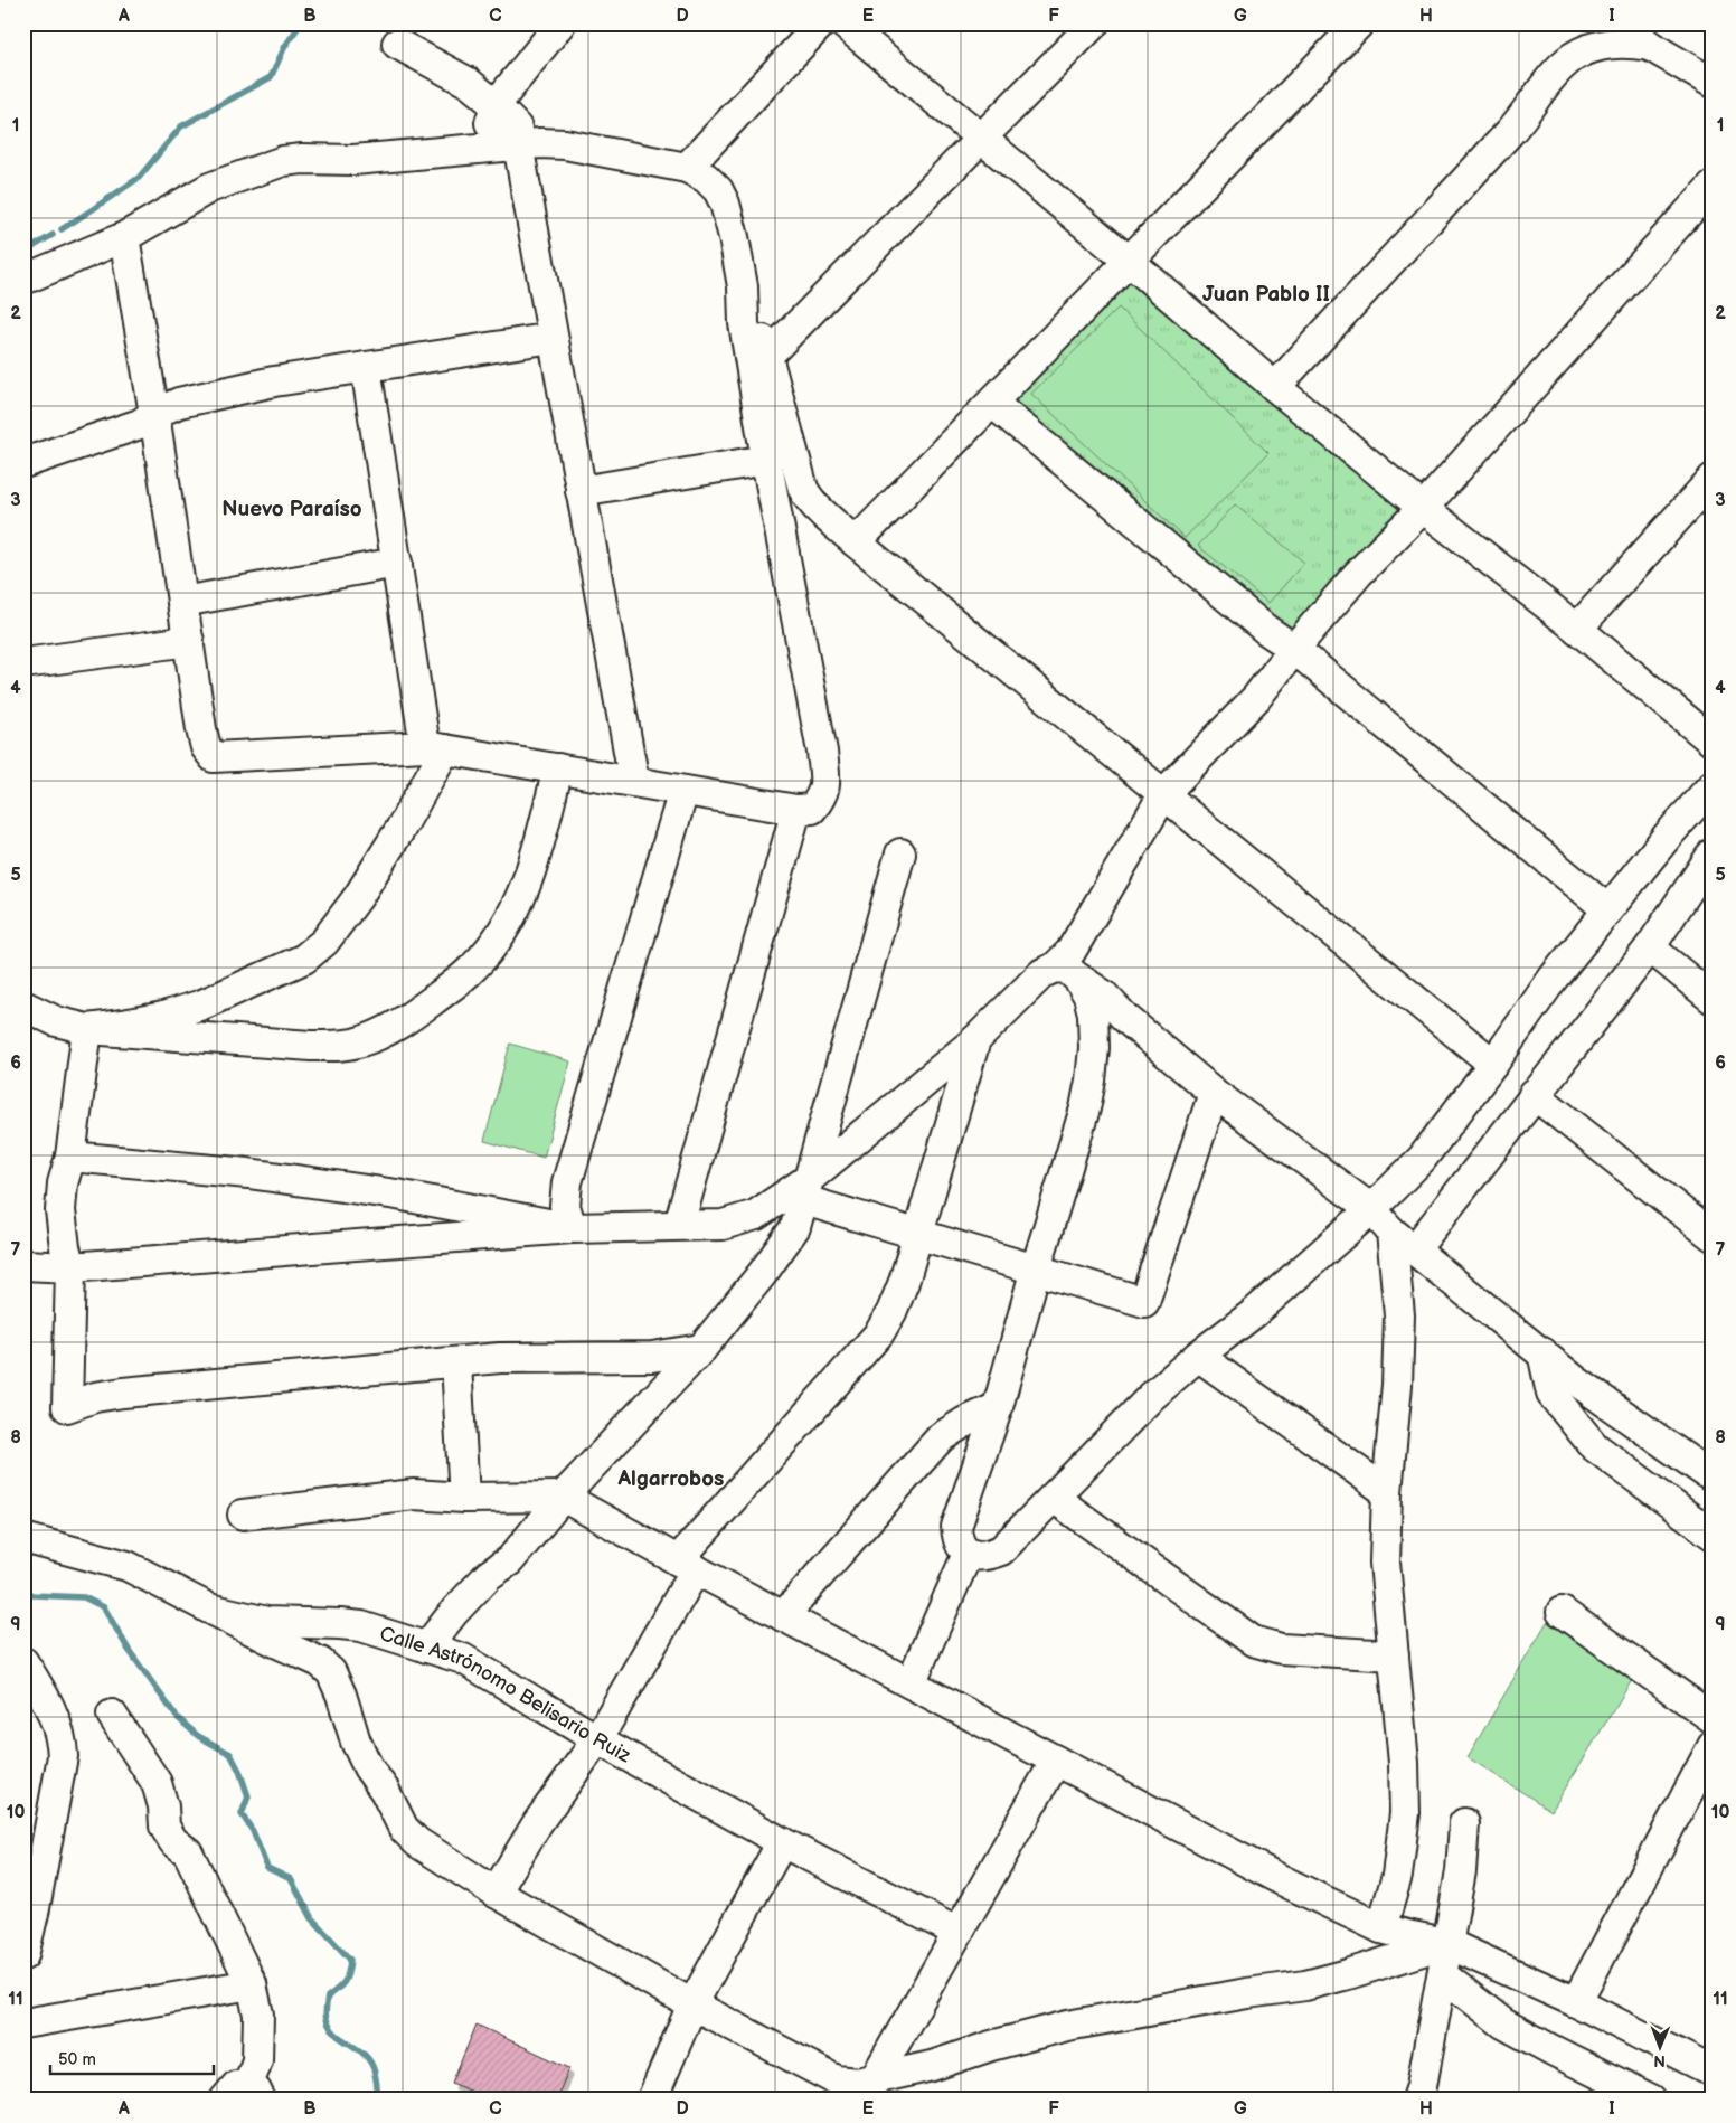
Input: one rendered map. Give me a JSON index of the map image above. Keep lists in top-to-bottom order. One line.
{"streets":{"street":["Calle Astrónomo Belisario Ruiz"]},"districts":["Juan Pablo II","Nuevo Paraíso","Algarrobos"],"scale_bar":"50 m","north":"bottom","grid":{"columns":["A","B","C","D","E","F","G","H","I"],"rows":["1","2","3","4","5","6","7","8","9","10","11"]}}
